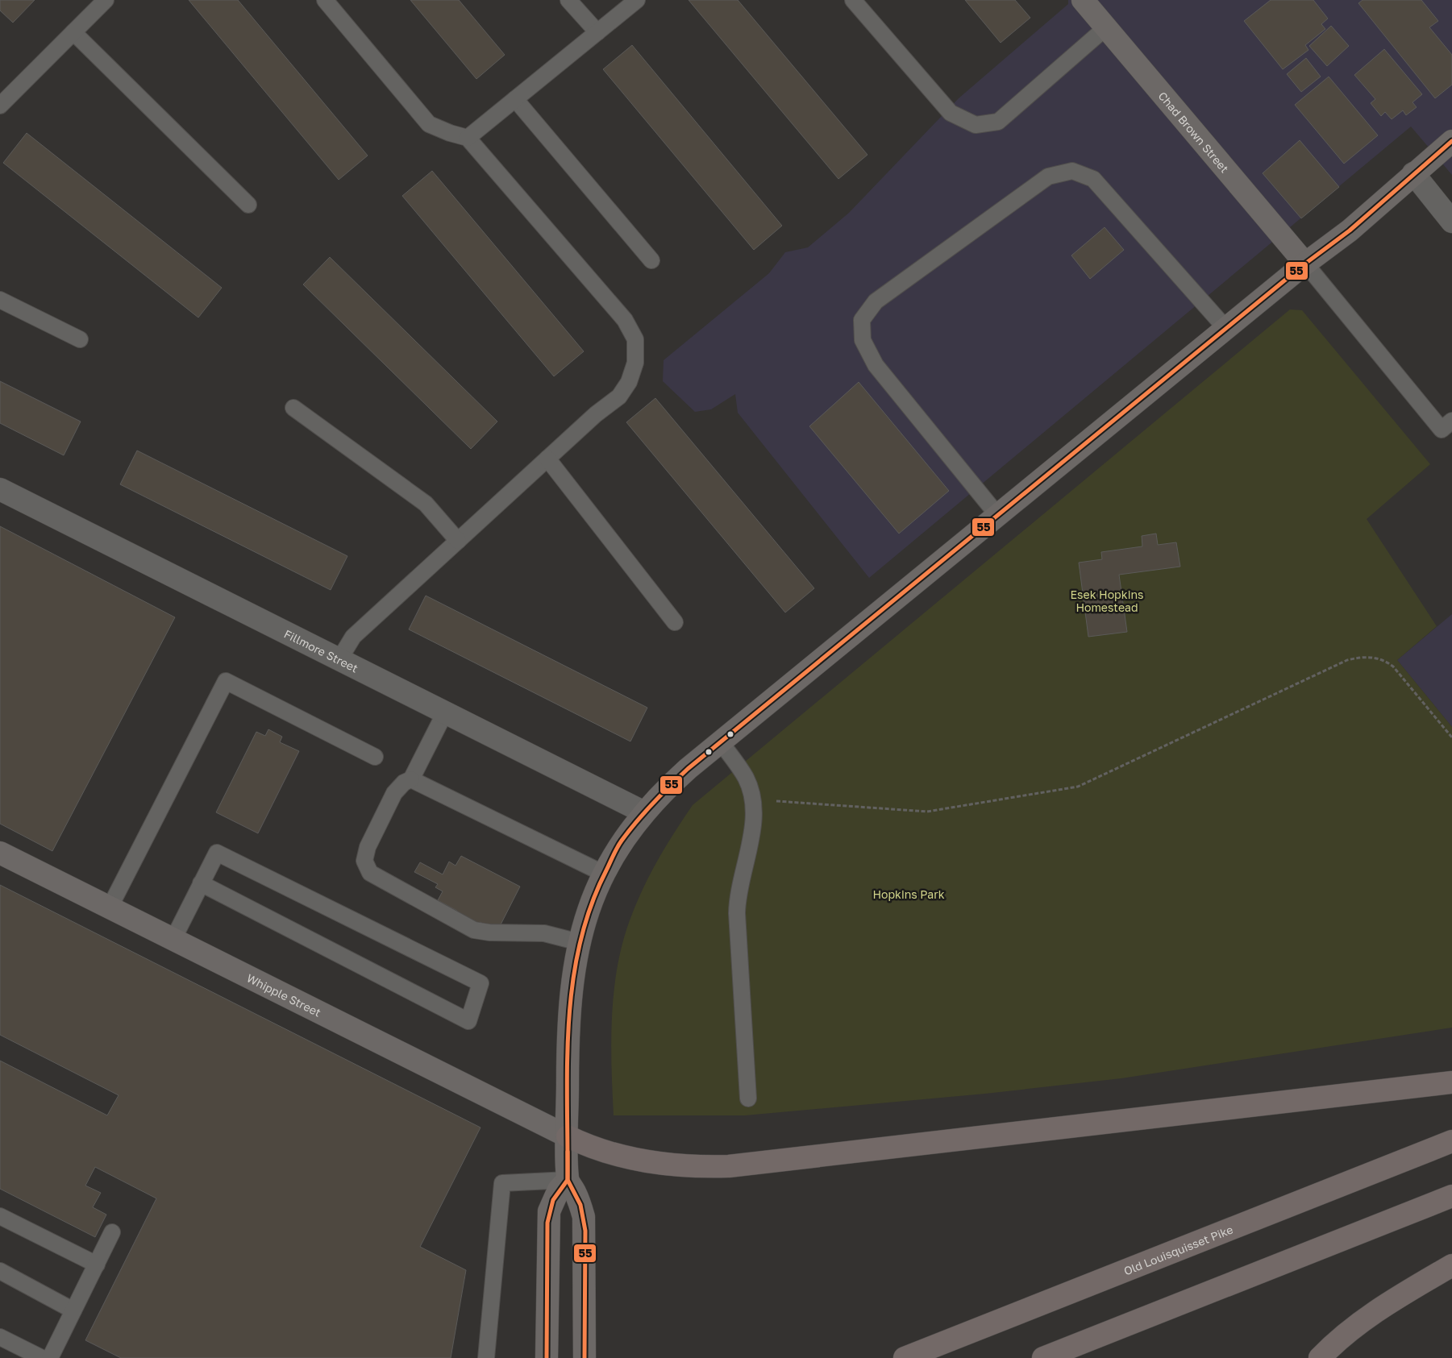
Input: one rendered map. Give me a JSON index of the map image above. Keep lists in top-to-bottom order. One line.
{"streets":{"highway":["Old Louisquisset Pike"],"main road":["Chad Brown Street","Whipple Street"],"street":["Fillmore Street"]},"parks":["Esek Hopkins Homestead","Hopkins Park"],"lines":["transit line 55"]}
